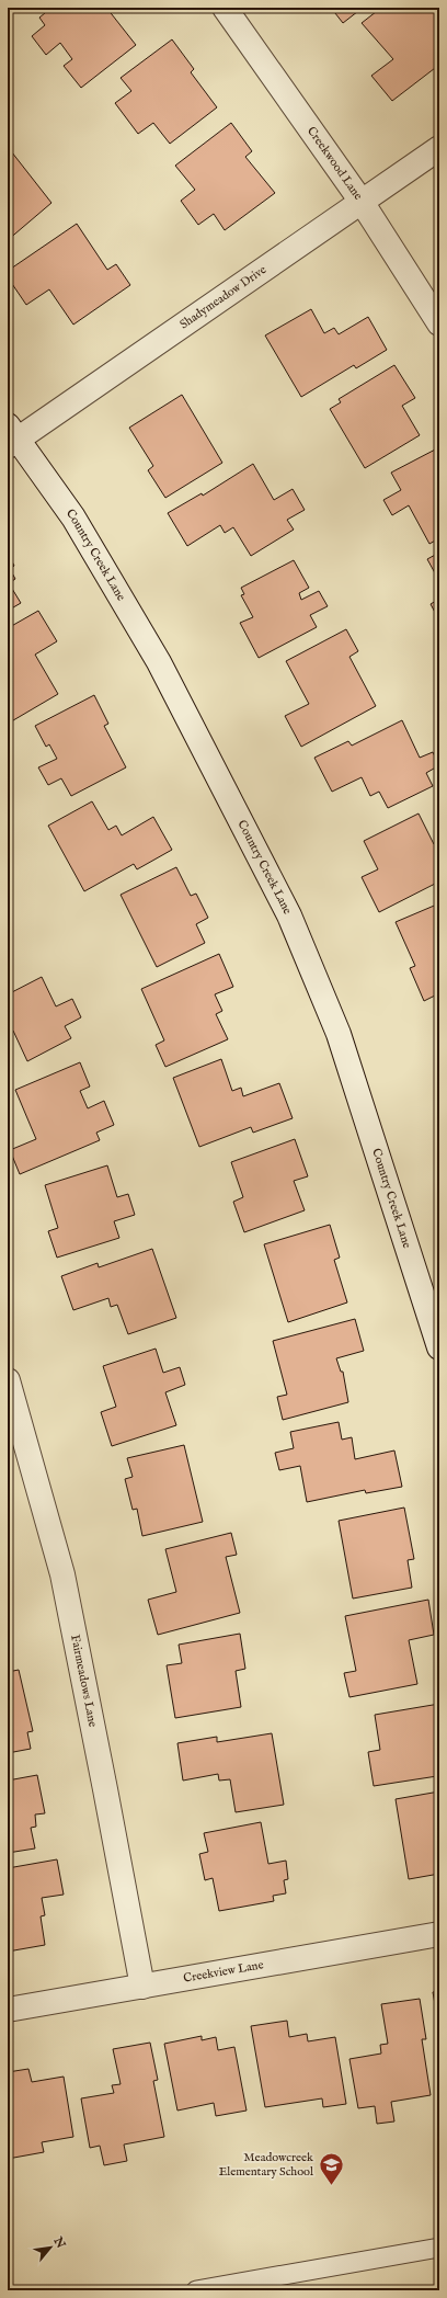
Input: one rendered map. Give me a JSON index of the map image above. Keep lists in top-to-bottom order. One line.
{"streets":{"street":["Creekwood Lane","Shadymeadow Drive","Country Creek Lane","Fairmeadows Lane","Creekview Lane"]},"crossings":[["Creekwood Lane","Shadymeadow Drive"],["Shadymeadow Drive","Country Creek Lane"],["Fairmeadows Lane","Creekview Lane"]],"places":{"school or university":["Meadowcreek Elementary School"]},"north":"top right"}
